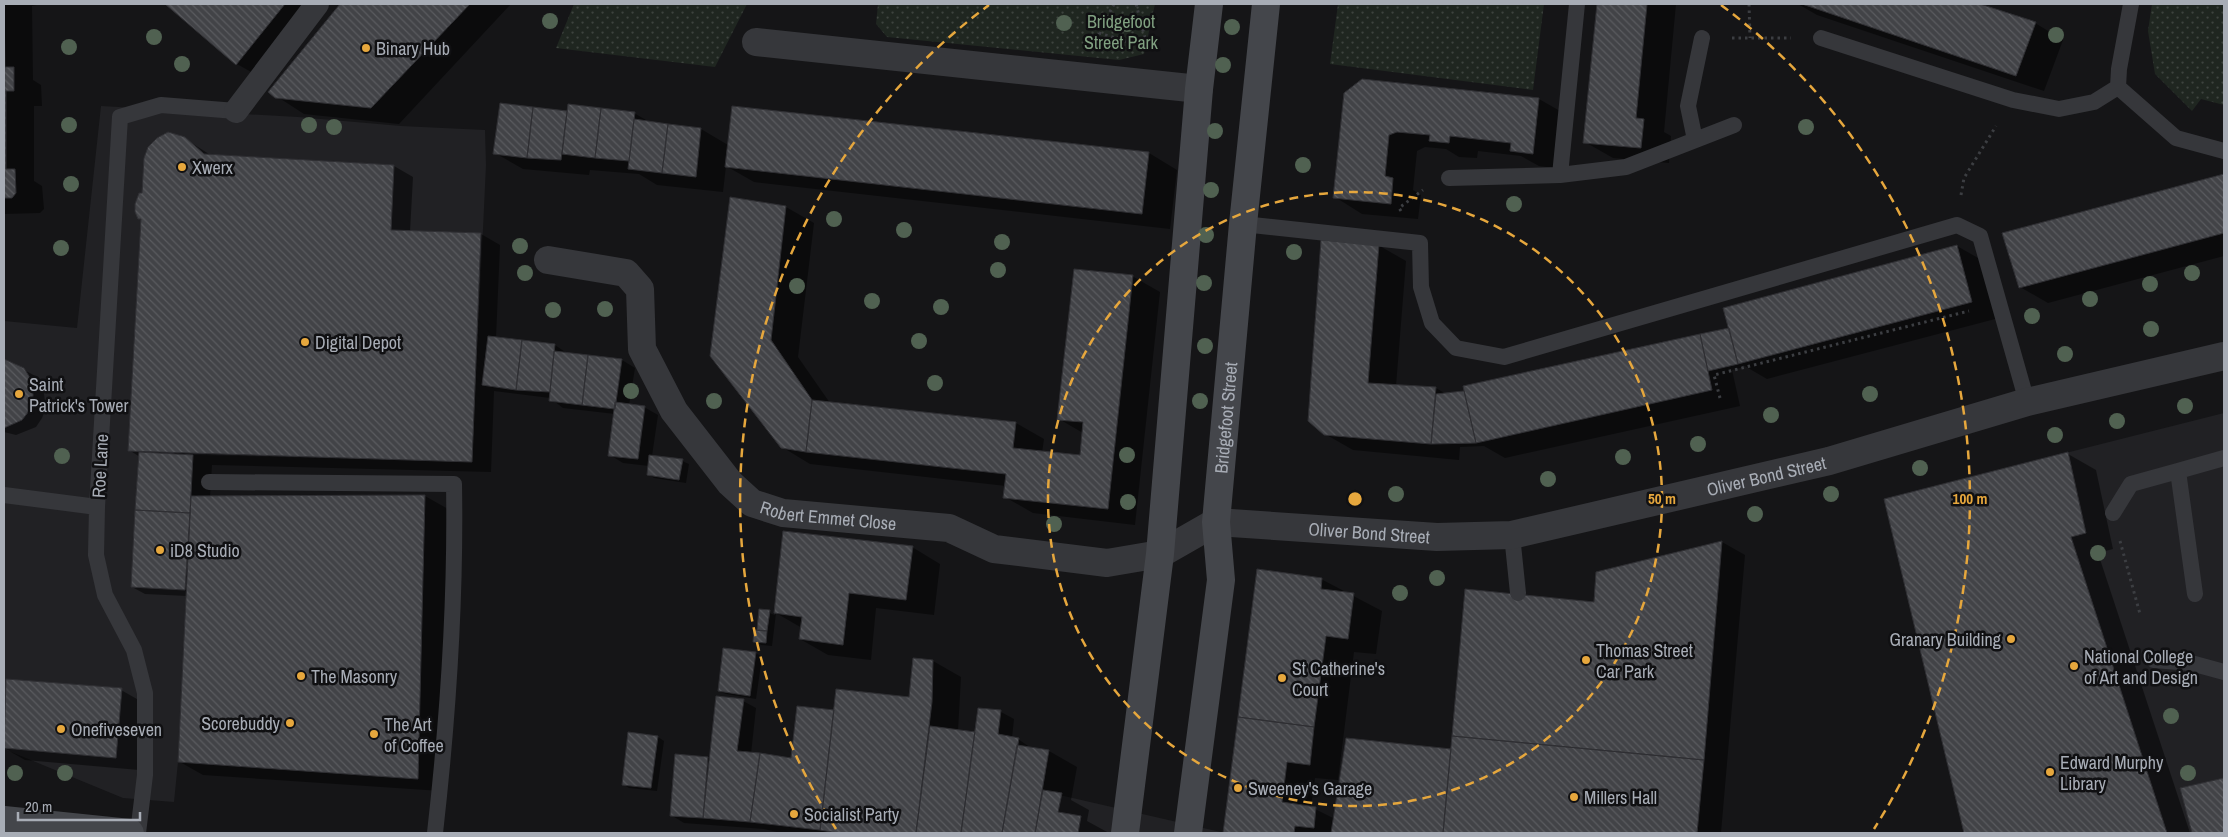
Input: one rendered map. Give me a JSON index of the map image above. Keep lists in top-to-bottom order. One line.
{"streets":{"main road":["Bridgefoot Street"],"street":["Oliver Bond Street","Robert Emmet Close"],"lane":["Roe Lane"]},"crossings":[["Bridgefoot Street","Oliver Bond Street"]],"parks":["Bridgefoot Street Park"],"places":["Binary Hub","Xwerx","Digital Depot","Saint Patrick's Tower","iD8 Studio","Granary Building","Thomas Street Car Park","National College of Art and Design","The Masonry","St Catherine's Court","Scorebuddy","Onefiveseven","The Art of Coffee","Edward Murphy Library","Sweeney's Garage","Millers Hall","Socialist Party"],"scale_bar":"20 m","rings":["50 m","100 m"]}
